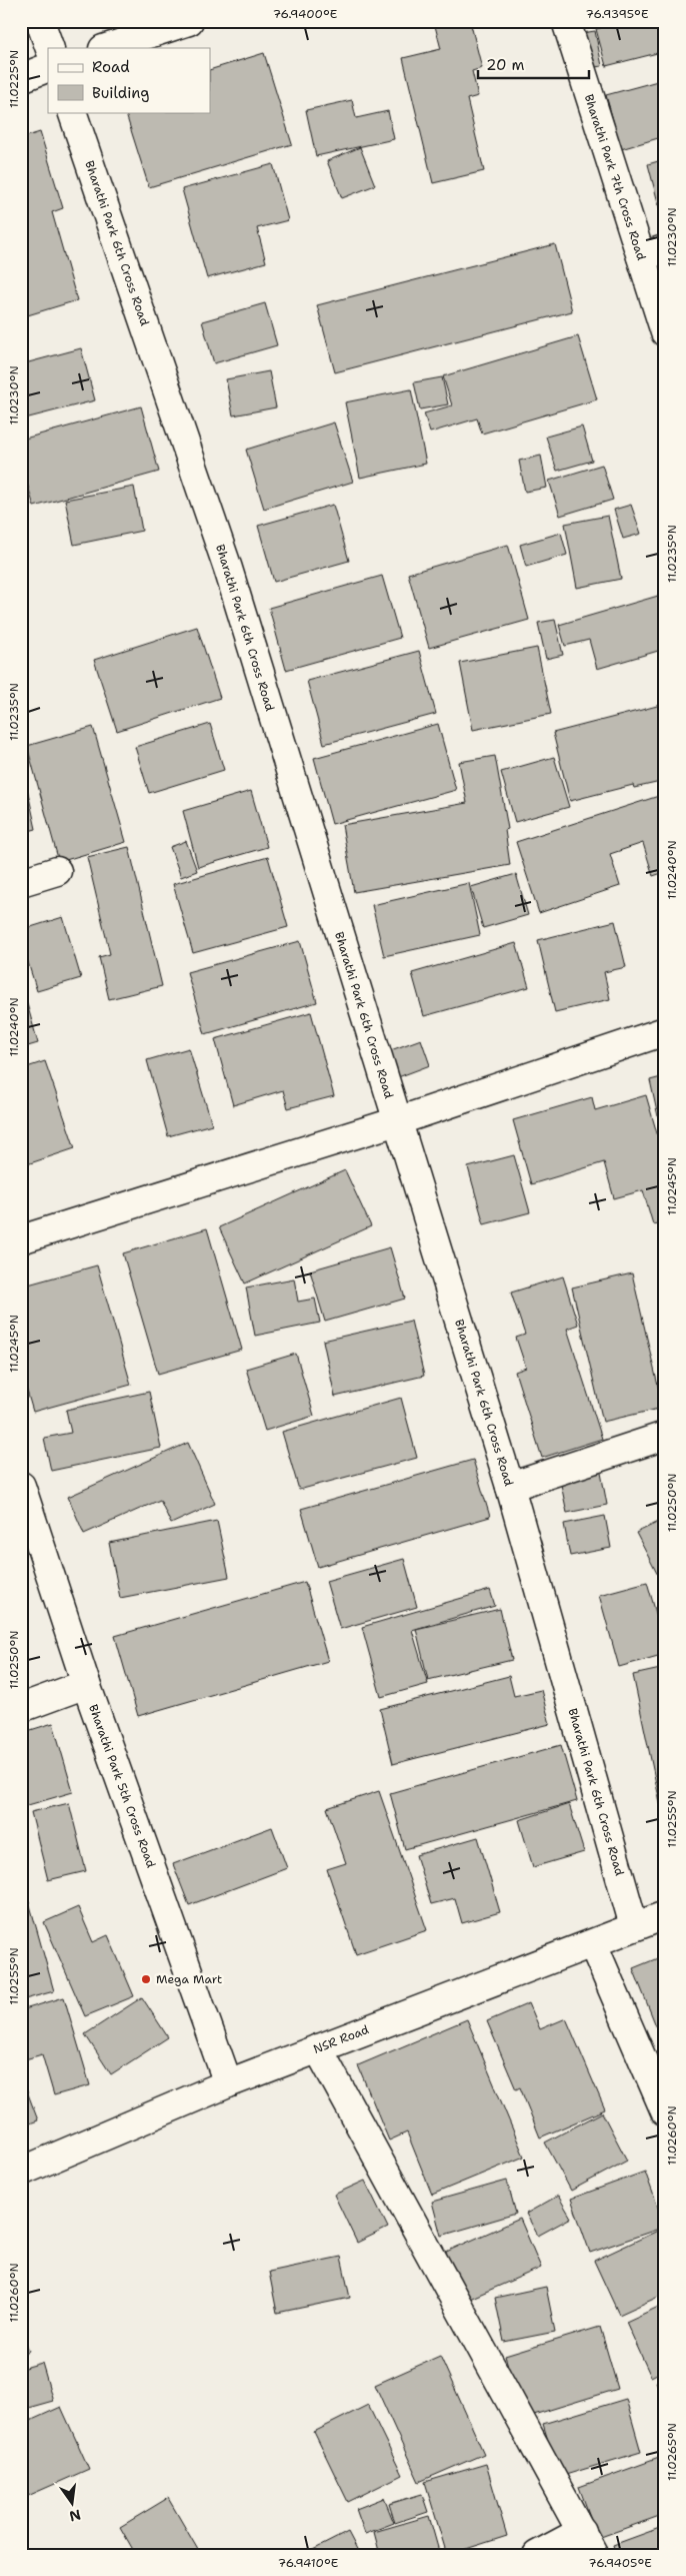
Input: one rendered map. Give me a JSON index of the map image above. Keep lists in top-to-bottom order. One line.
{"streets":{"street":["Bharathi Park 7th Cross Road","Bharathi Park 6th Cross Road","Bharathi Park 5th Cross Road","NSR Road"]},"crossings":[["Bharathi Park 6th Cross Road","NSR Road"],["Bharathi Park 5th Cross Road","NSR Road"]],"places":["Mega Mart"],"legend":["Road","Building"],"scale_bar":"20 m","north":"bottom","coordinates":["76.9400°E","76.9395°E","11.0225°N","11.0230°N","11.0235°N","11.0240°N","11.0245°N","11.0250°N","11.0255°N","11.0260°N","11.0265°N","76.9410°E","76.9405°E"]}
